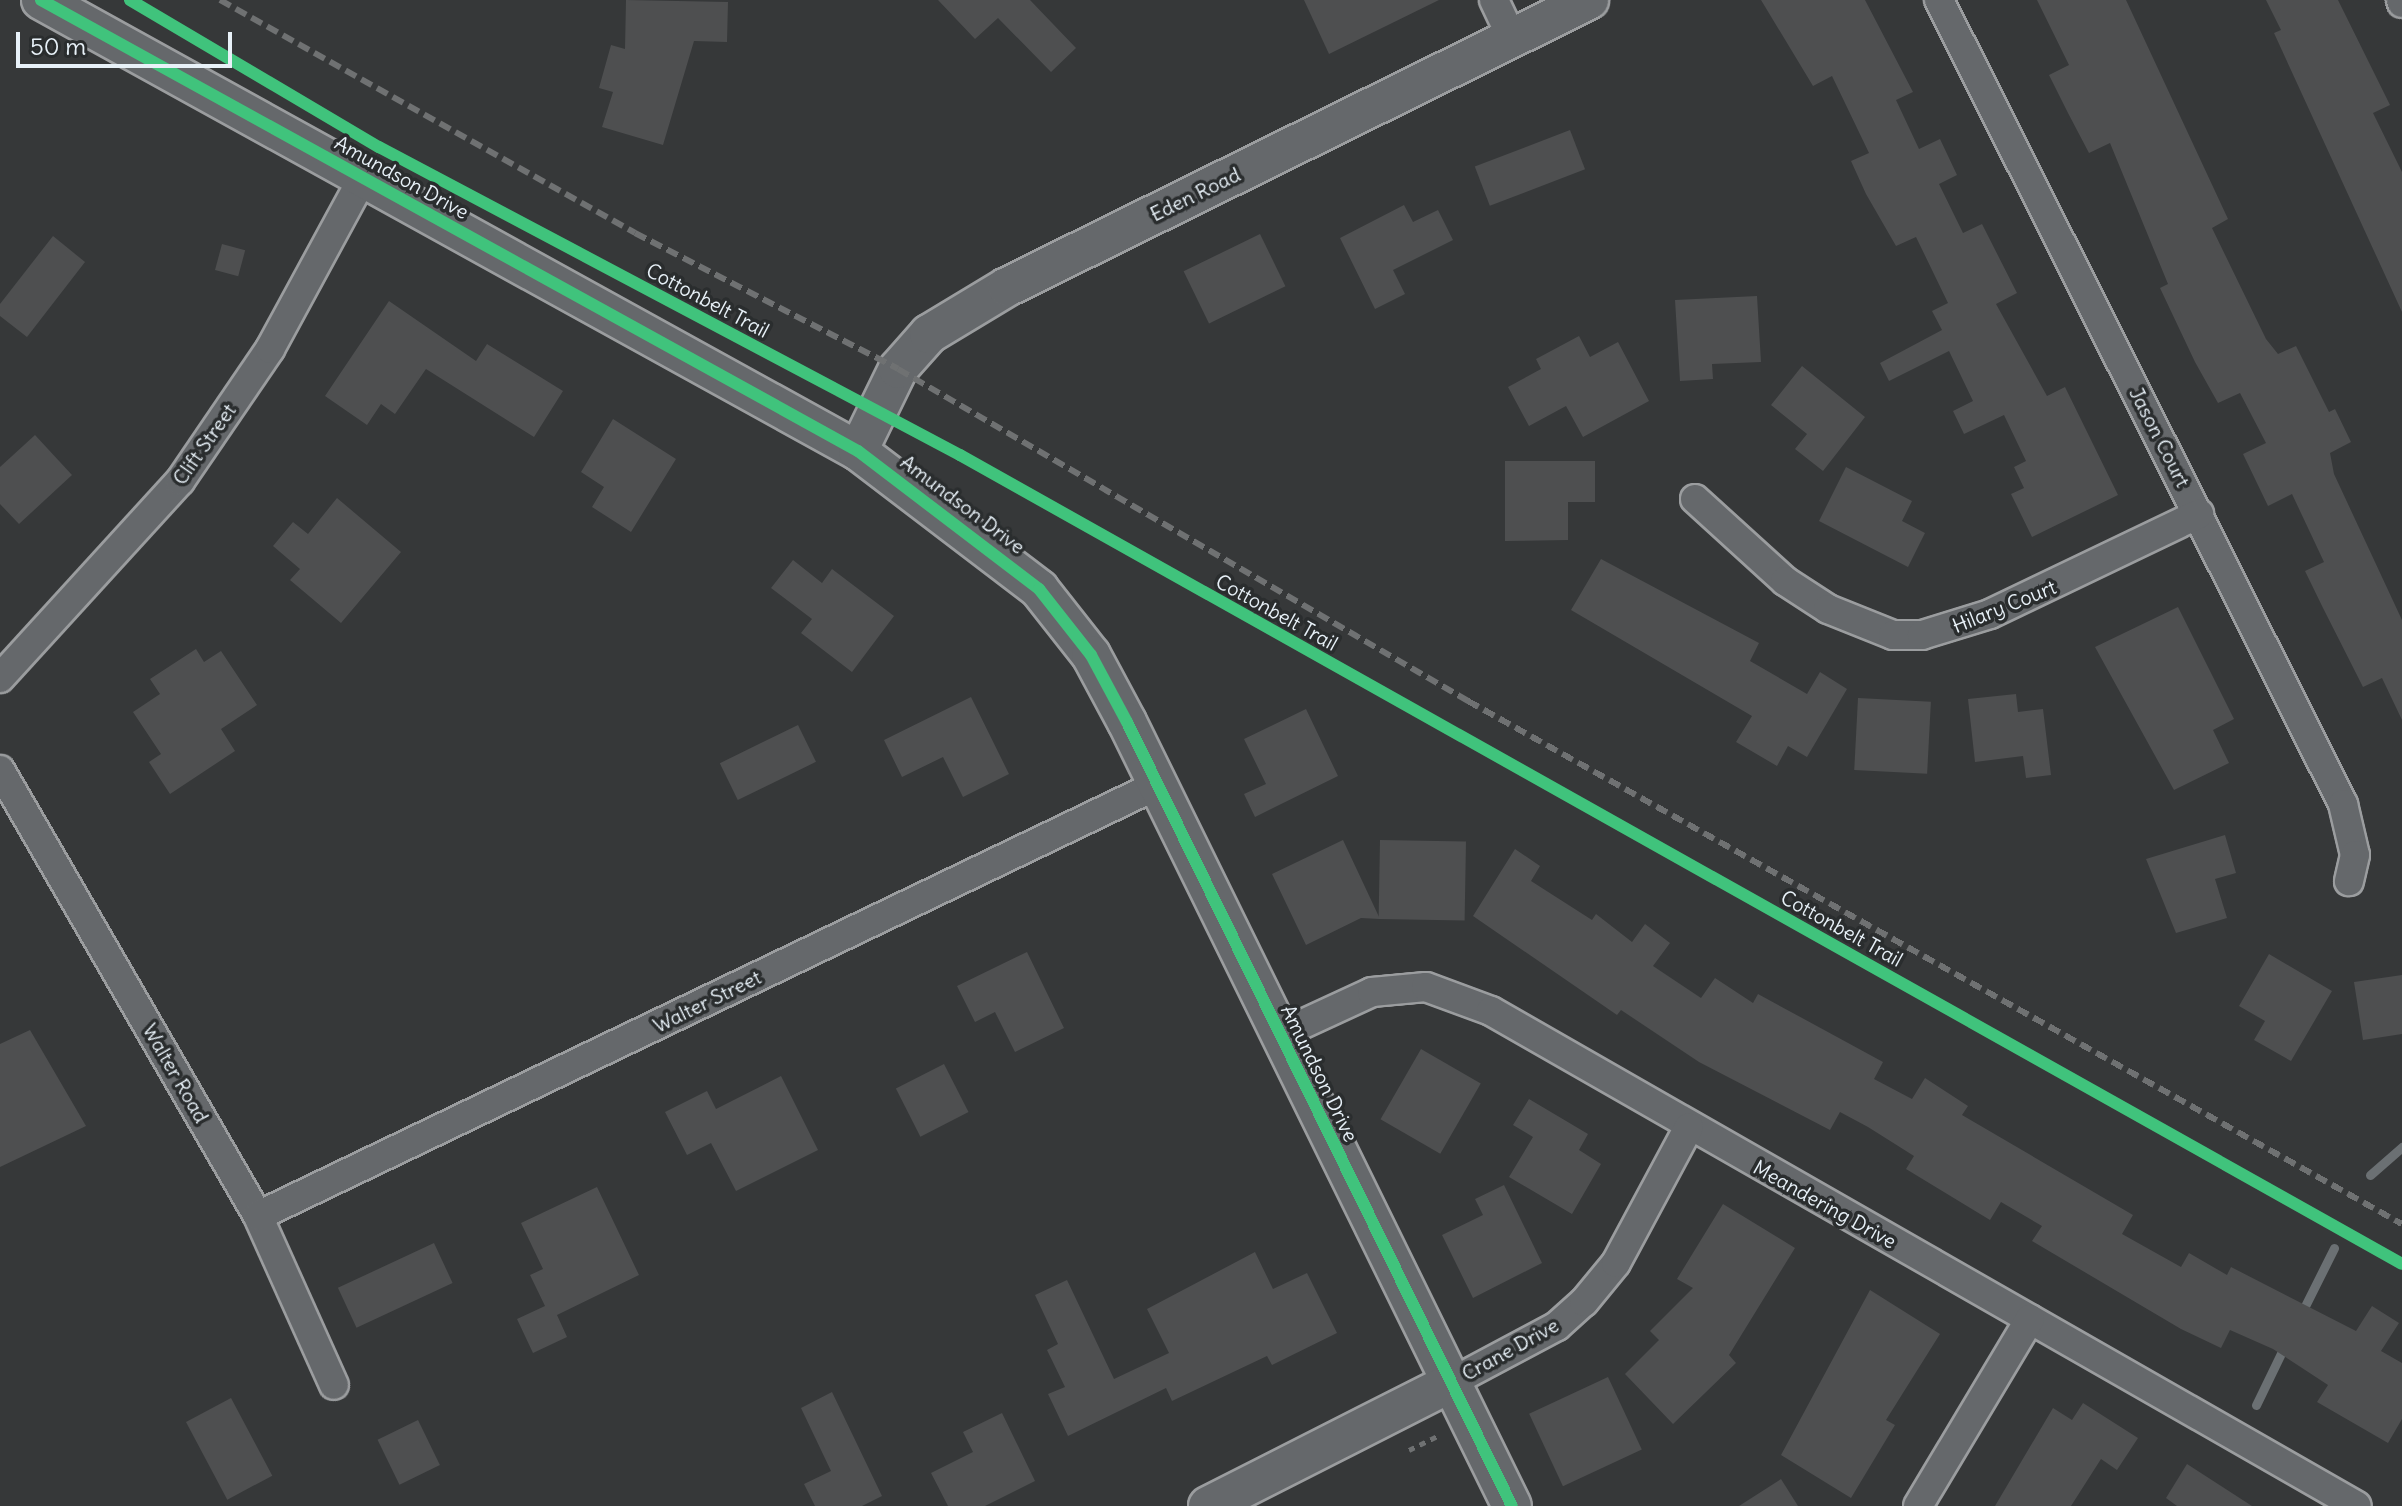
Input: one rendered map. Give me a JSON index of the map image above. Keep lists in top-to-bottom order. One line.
{"streets":{"street":["Amundson Drive","Eden Road","Jason Court","Clift Street","Hilary Court","Walter Street","Walter Road","Meandering Drive","Crane Drive"],"cycle path":["Cottonbelt Trail"]},"crossings":[["Amundson Drive","Eden Road"],["Amundson Drive","Clift Street"],["Amundson Drive","Walter Street"],["Amundson Drive","Meandering Drive"],["Amundson Drive","Crane Drive"],["Jason Court","Hilary Court"],["Walter Street","Walter Road"],["Meandering Drive","Crane Drive"]],"scale_bar":"50 m"}
